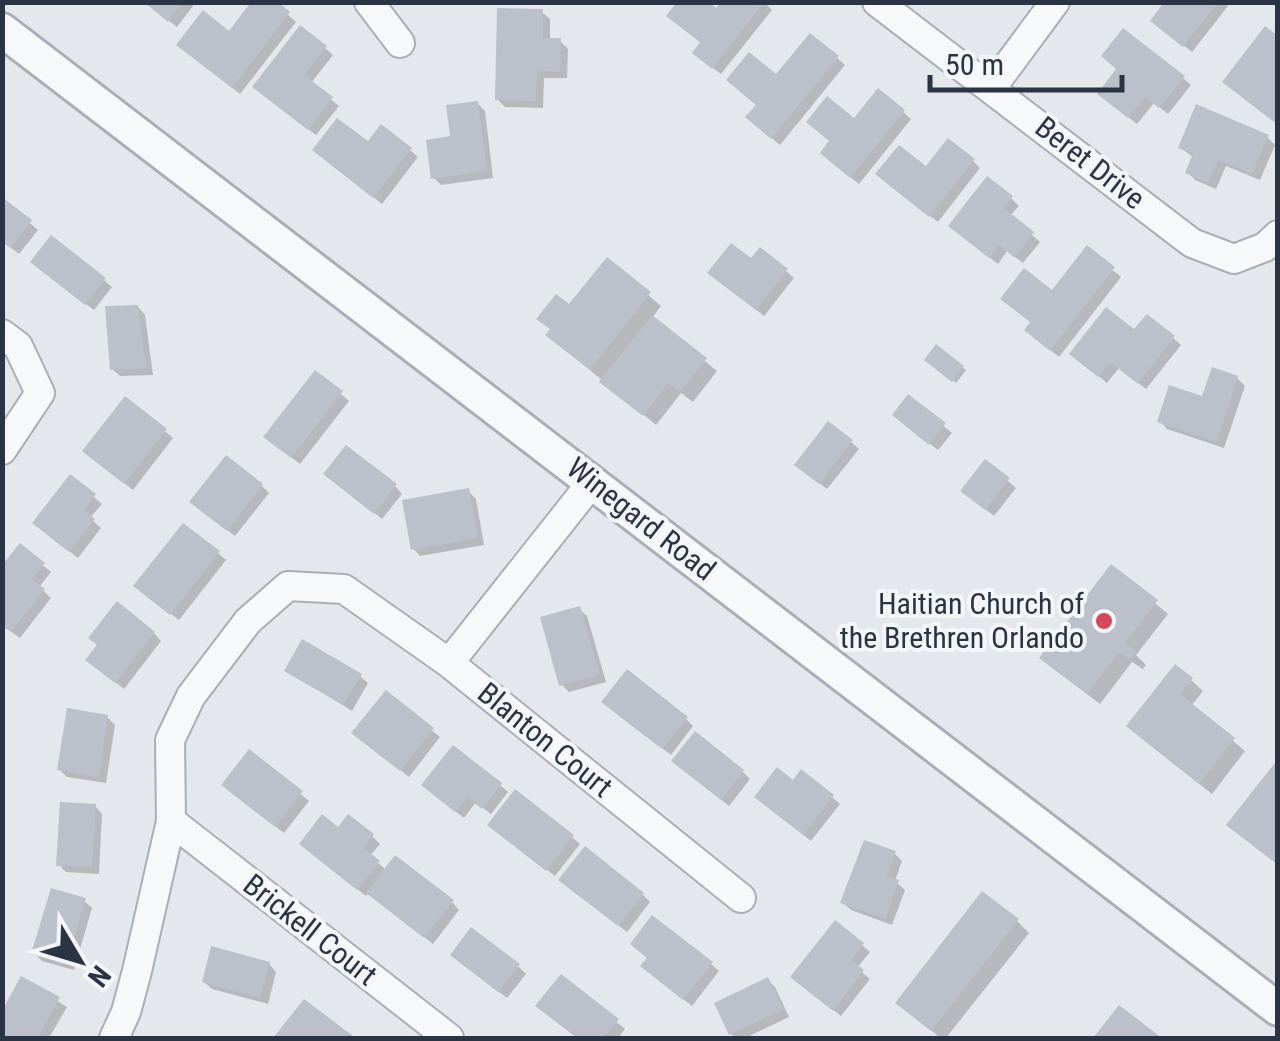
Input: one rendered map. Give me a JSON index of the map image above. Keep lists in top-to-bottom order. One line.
{"streets":{"street":["Beret Drive","Winegard Road","Blanton Court","Brickell Court"]},"crossings":[["Blanton Court","Brickell Court"]],"places":["Haitian Church of the Brethren Orlando"],"scale_bar":"50 m","north":"bottom right"}
